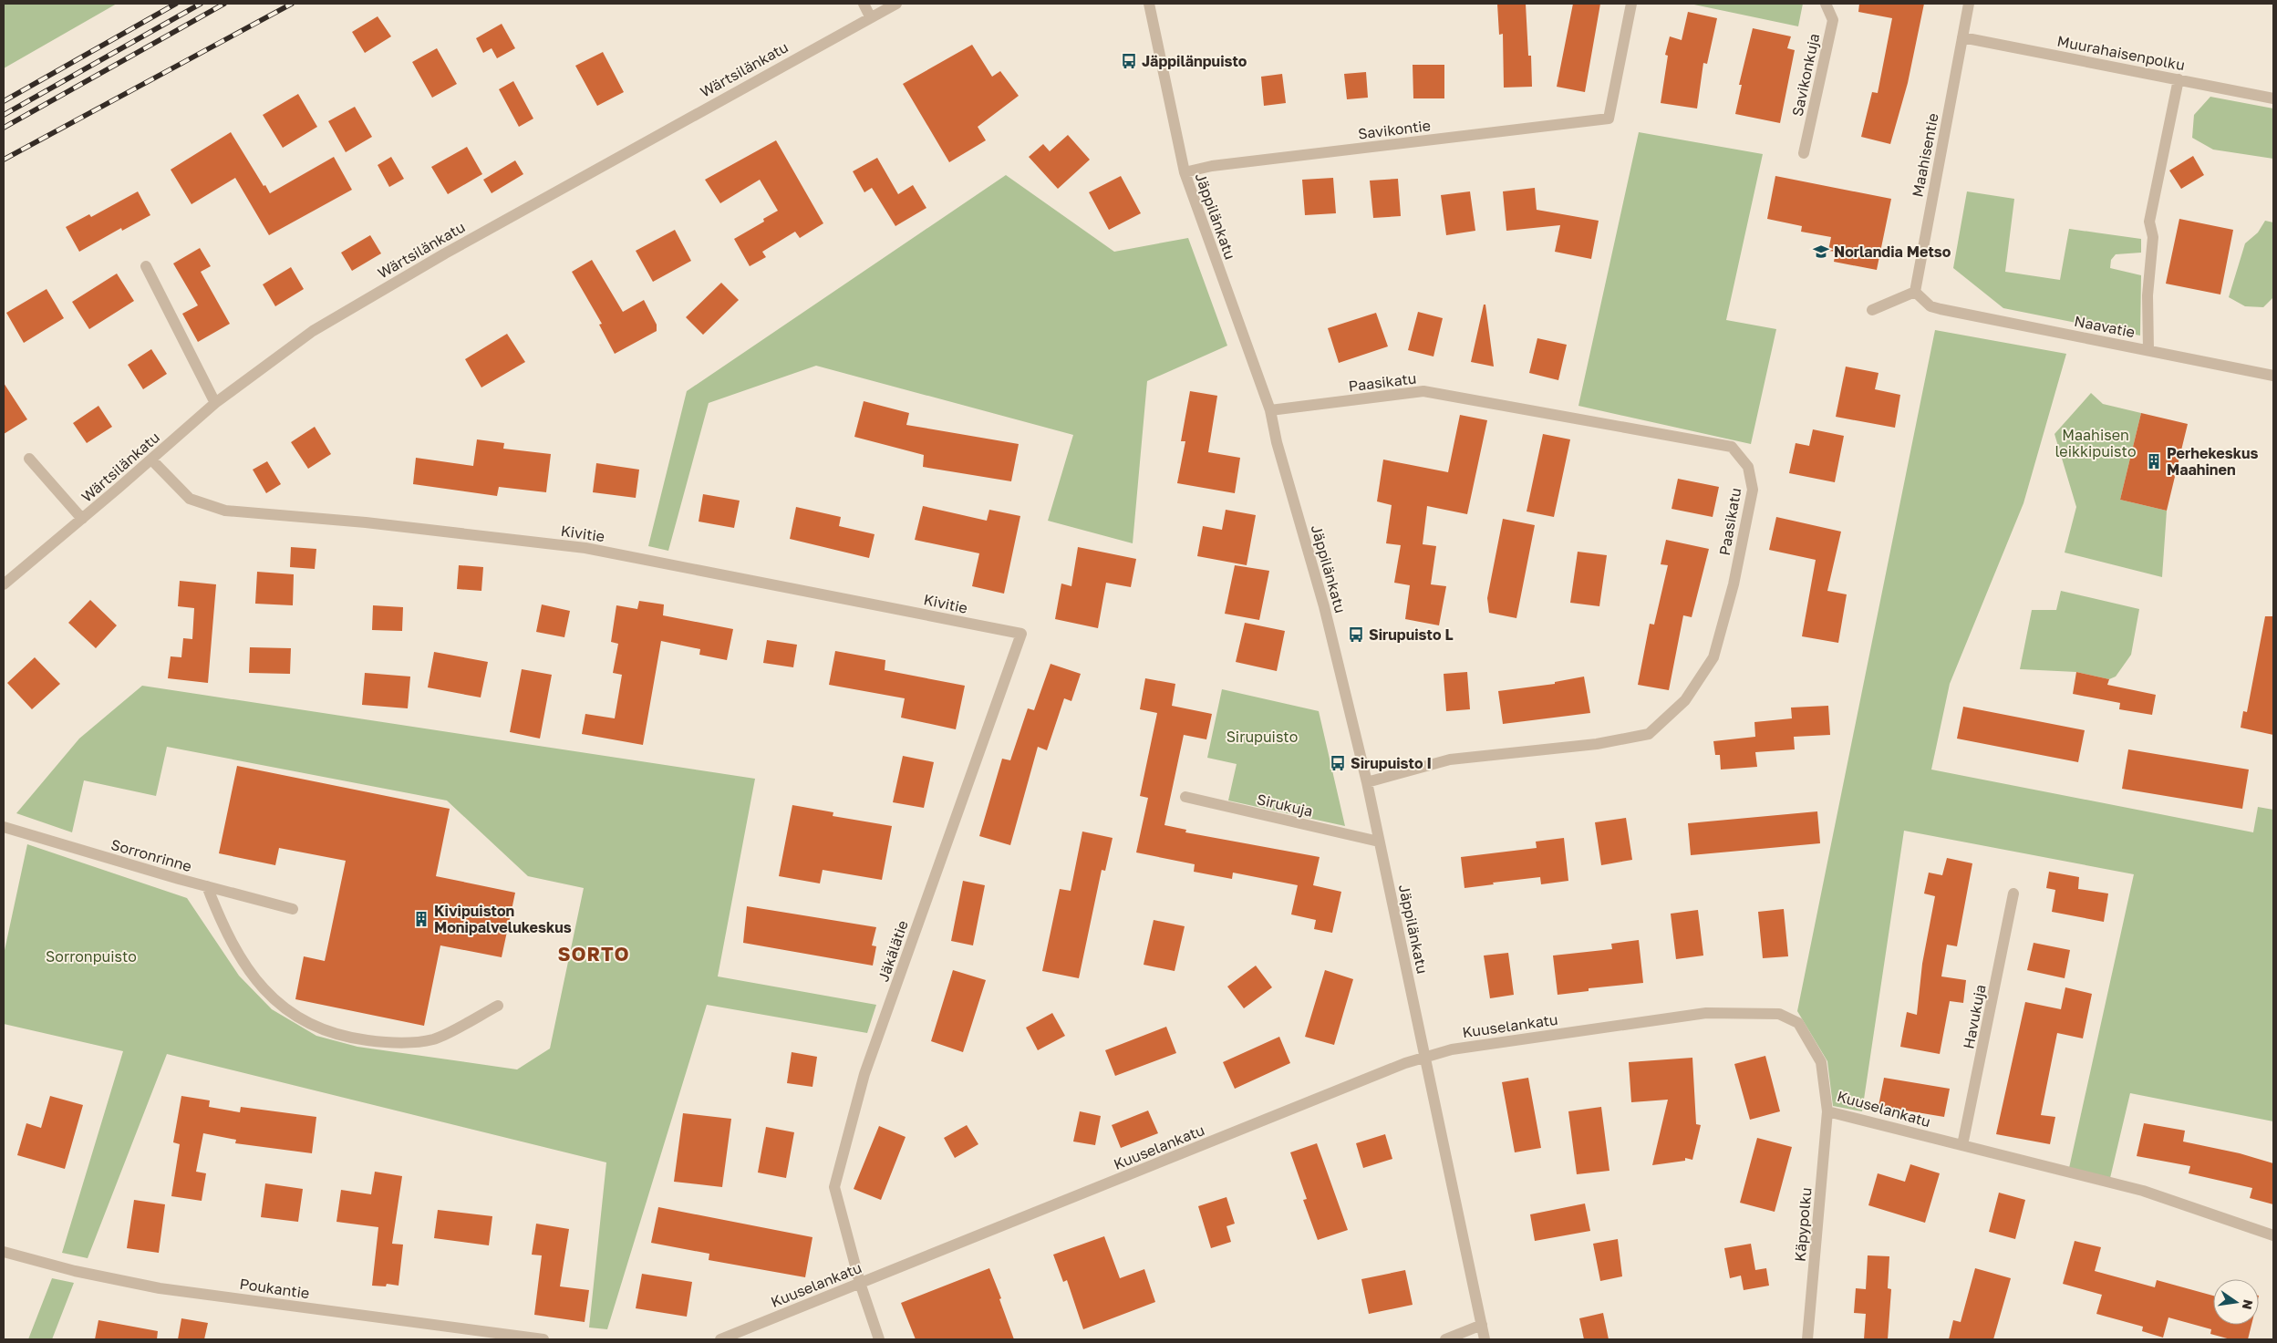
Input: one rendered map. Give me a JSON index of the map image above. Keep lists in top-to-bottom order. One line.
{"streets":{"street":["Muurahaisenpolku","Wärtsilänkatu","Savikonkuja","Savikontie","Maahisentie","Jäppilänkatu","Naavatie","Paasikatu","Kivitie","Sirukuja","Sorronrinne","Jäkälätie","Havukuja","Kuuselankatu","Käpypolku","Poukantie"]},"crossings":[["Muurahaisenpolku","Maahisentie"],["Wärtsilänkatu","Kivitie"],["Savikontie","Jäppilänkatu"],["Maahisentie","Naavatie"],["Jäppilänkatu","Paasikatu"],["Jäppilänkatu","Sirukuja"],["Jäppilänkatu","Kuuselankatu"],["Kivitie","Jäkälätie"],["Jäkälätie","Kuuselankatu"],["Havukuja","Kuuselankatu"],["Kuuselankatu","Käpypolku"]],"districts":["SORTO"],"parks":["Maahisen leikkipuisto","Sirupuisto","Sorronpuisto"],"places":{"bus stop":["Jäppilänpuisto","Sirupuisto L","Sirupuisto I"],"school or university":["Norlandia Metso"],"building":["Perhekeskus Maahinen","Kivipuiston Monipalvelukeskus"]},"north":"right"}
